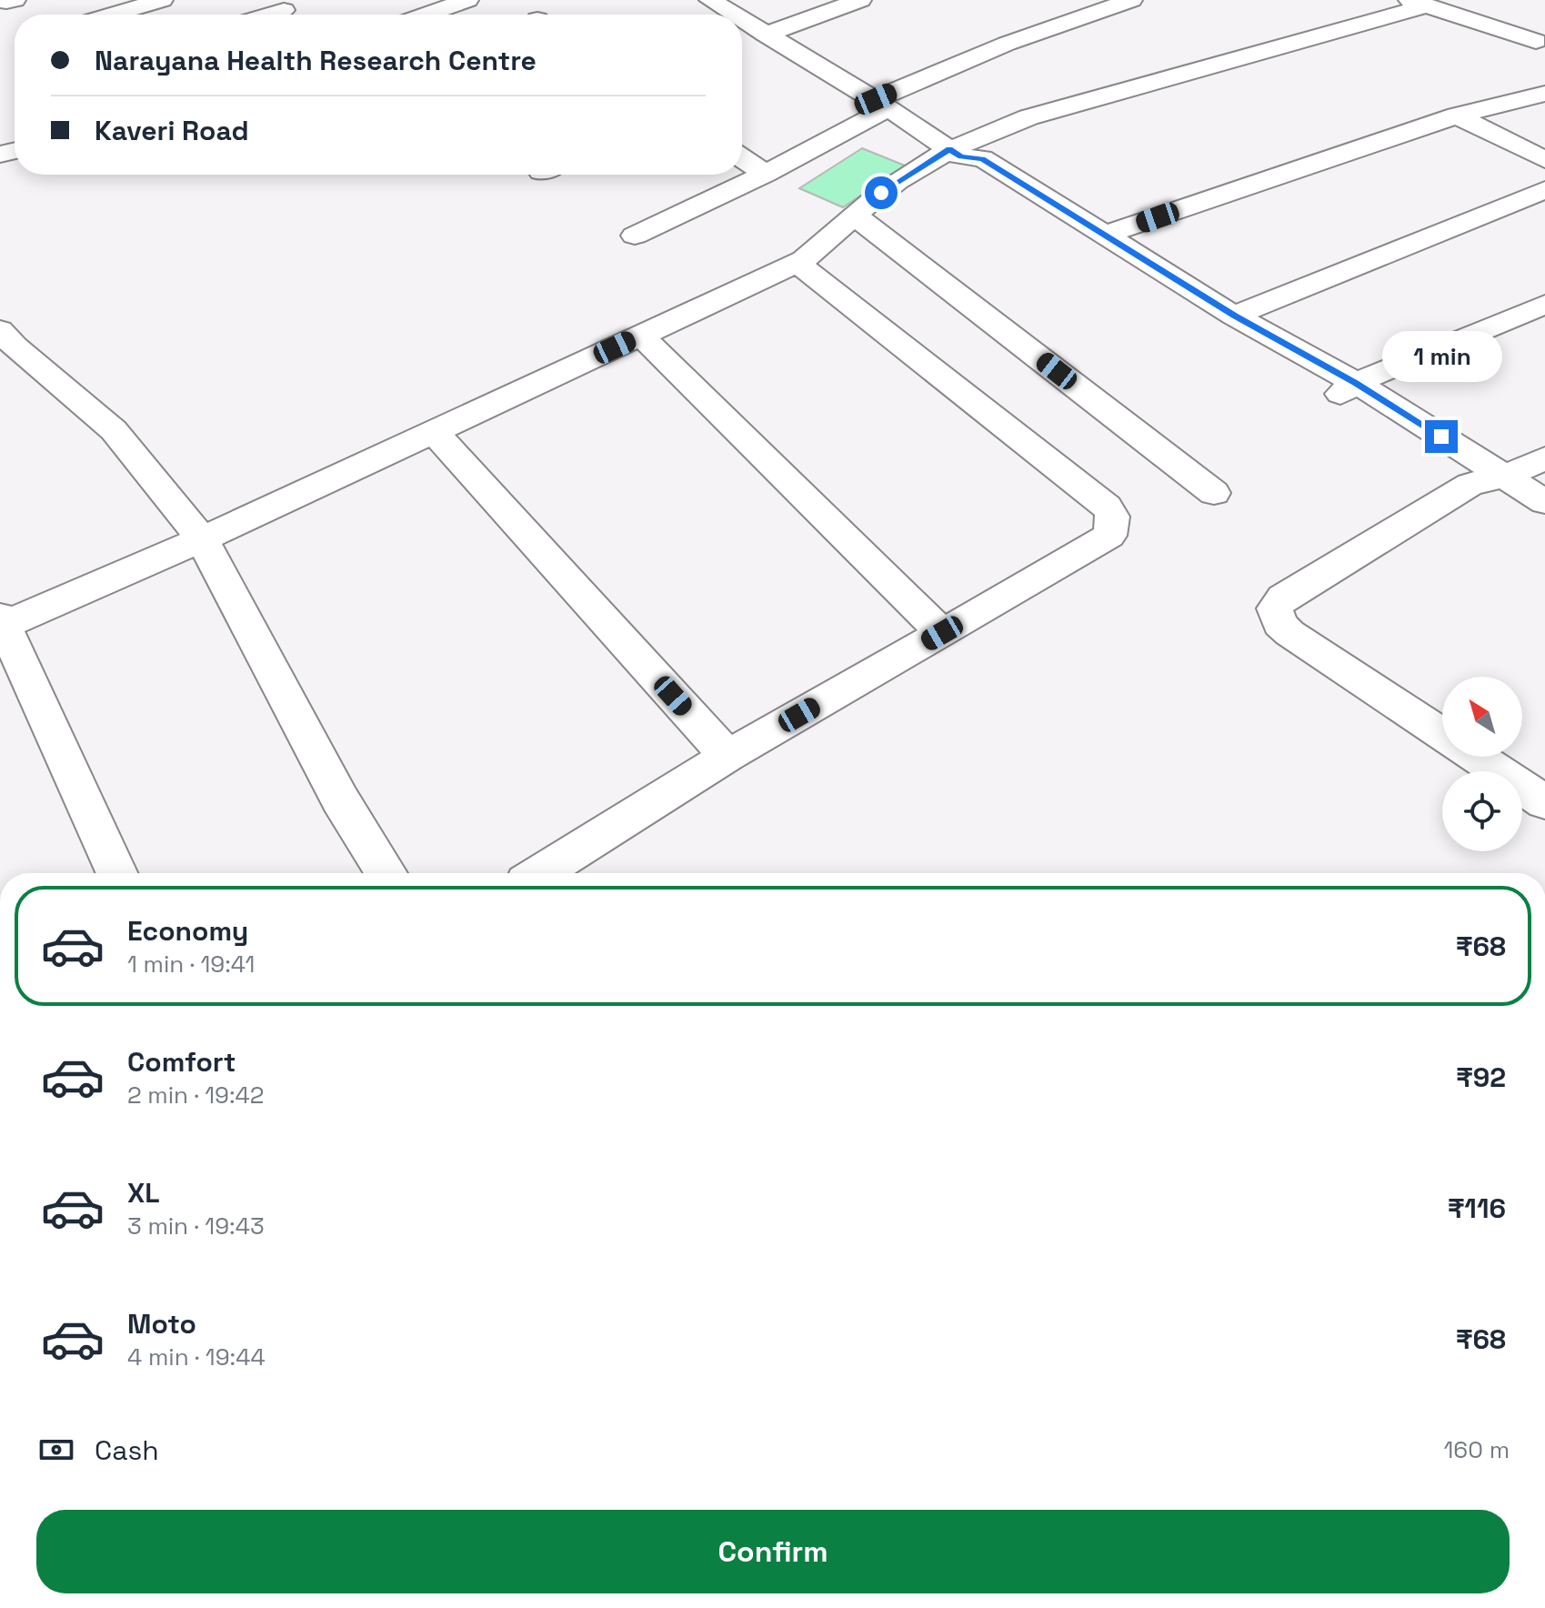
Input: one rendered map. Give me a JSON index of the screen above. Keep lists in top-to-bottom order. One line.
{"north":"top left","page":{"banner":["Narayana Health Research Centre","Kaveri Road"],"bubble":"1 min","list":[{"name":"Economy","note":"1 min · 19:41","value":"₹68"},{"name":"Comfort","note":"2 min · 19:42","value":"₹92"},{"name":"XL","note":"3 min · 19:43","value":"₹116"},{"name":"Moto","note":"4 min · 19:44","value":"₹68"}],"pay":["Cash","160 m"],"buttons":"Confirm"}}
